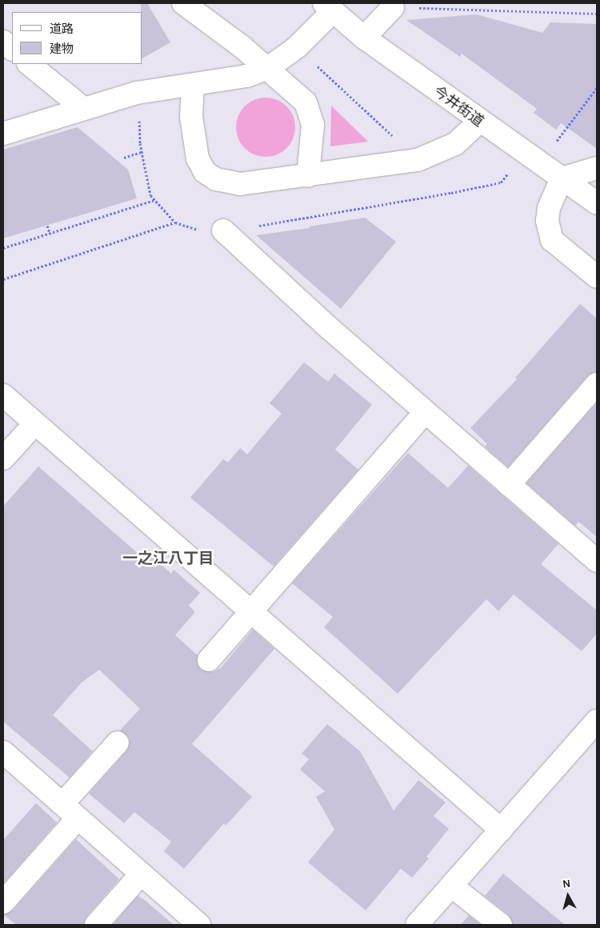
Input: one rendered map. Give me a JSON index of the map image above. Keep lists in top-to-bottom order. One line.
{"streets":{"street":["今井街道"]},"districts":["一之江八丁目"],"legend":["道路","建物"],"north":"top"}
